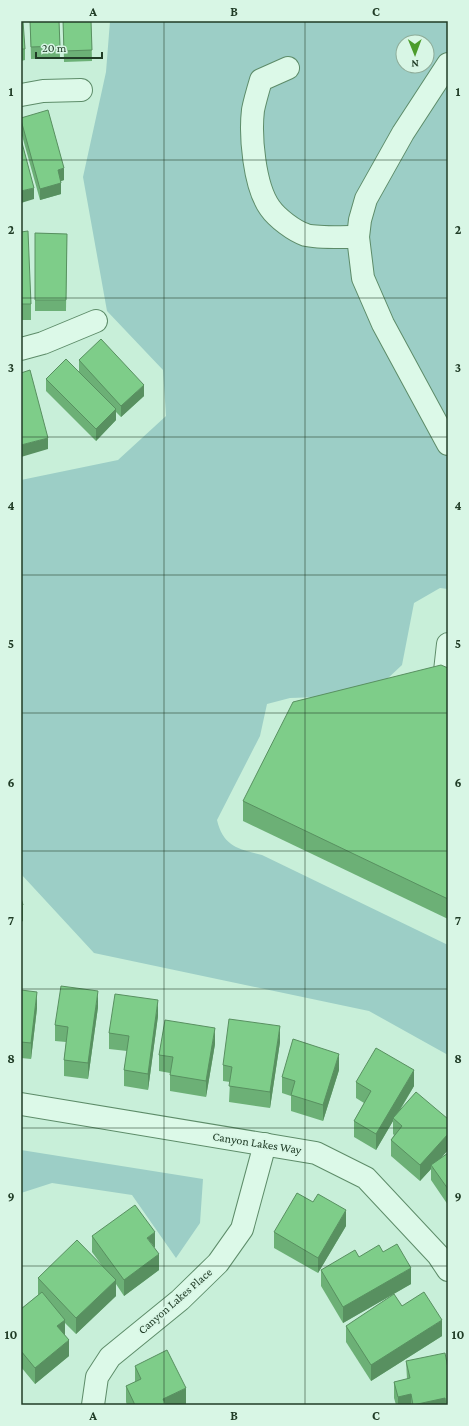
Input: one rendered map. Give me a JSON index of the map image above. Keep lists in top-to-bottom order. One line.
{"streets":{"street":["Canyon Lakes Way","Canyon Lakes Place"]},"crossings":[["Canyon Lakes Way","Canyon Lakes Place"]],"scale_bar":"20 m","north":"bottom","grid":{"columns":["A","B","C"],"rows":["1","2","3","4","5","6","7","8","9","10"]}}
